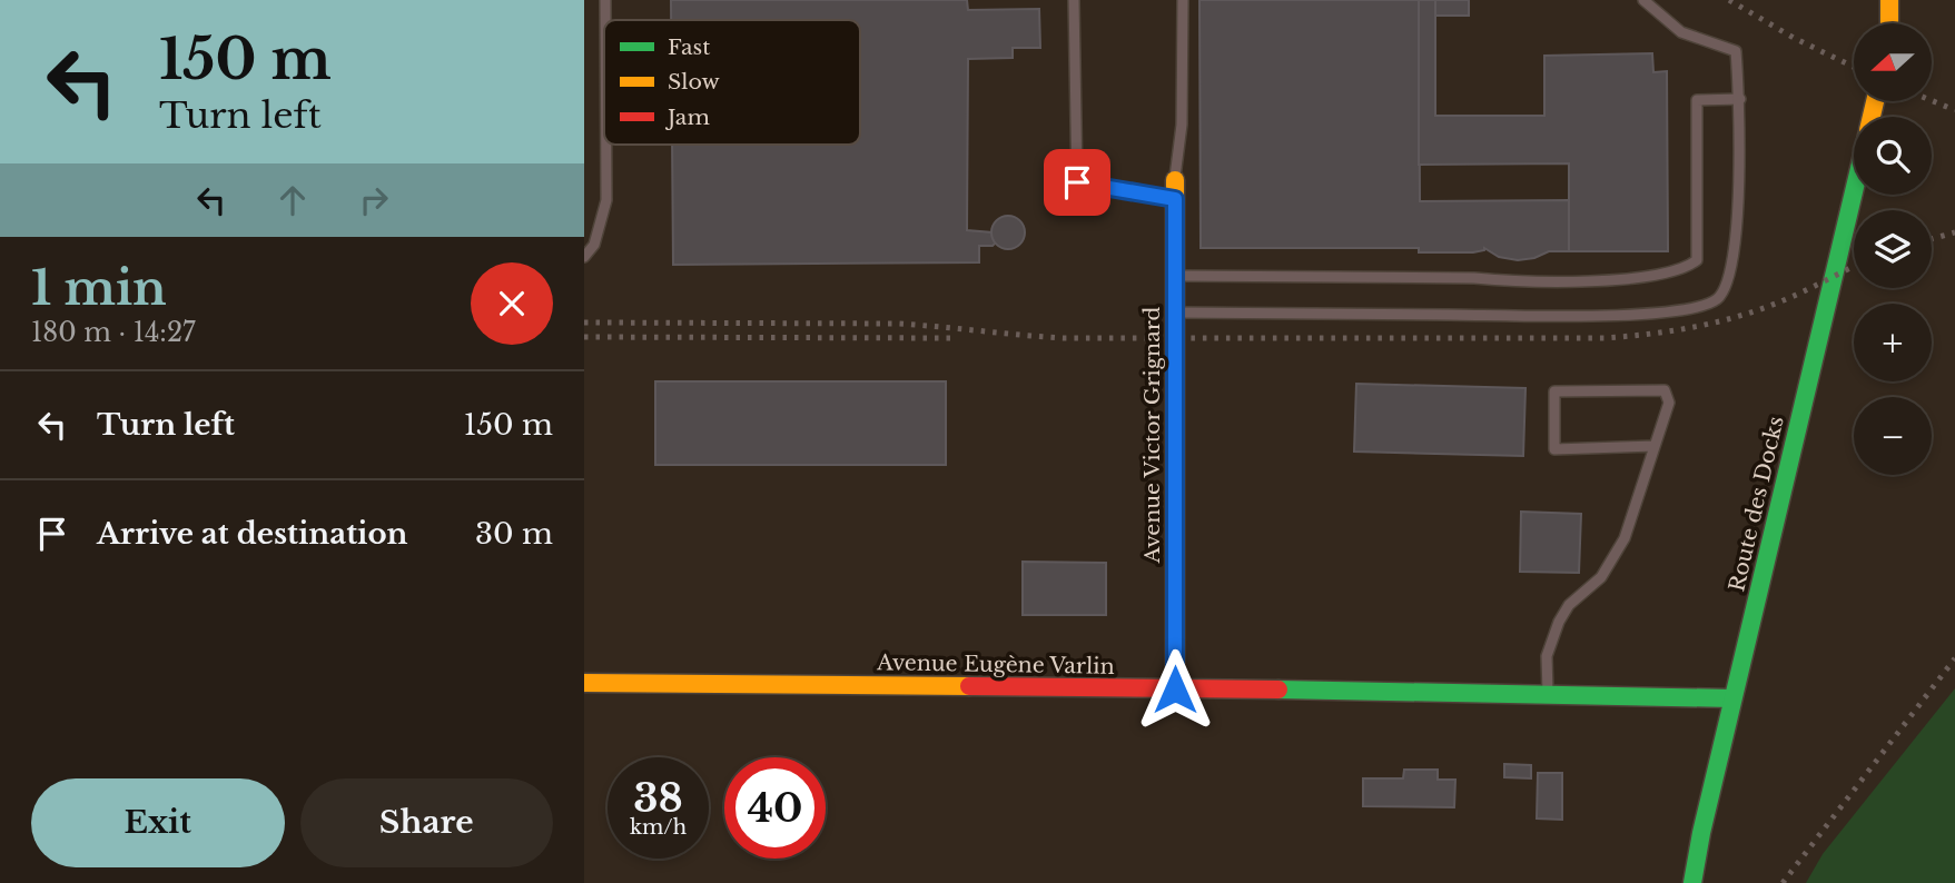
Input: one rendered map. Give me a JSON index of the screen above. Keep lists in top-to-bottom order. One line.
{"streets":{"street":["Avenue Victor Grignard","Route des Docks","Avenue Eugène Varlin"]},"crossings":[["Avenue Victor Grignard","Avenue Eugène Varlin"],["Route des Docks","Avenue Eugène Varlin"]],"legend":["Fast","Slow","Jam"],"north":"left","page":{"turn":["150 m","Turn left"],"map_buttons":["+","−"],"heading":["1 min","180 m · 14:27"],"list":[{"name":"Turn left","value":"150 m"},{"name":"Arrive at destination","value":"30 m"}],"speed":"38 km/h","limit":"40","buttons":["Exit","Share"]}}
